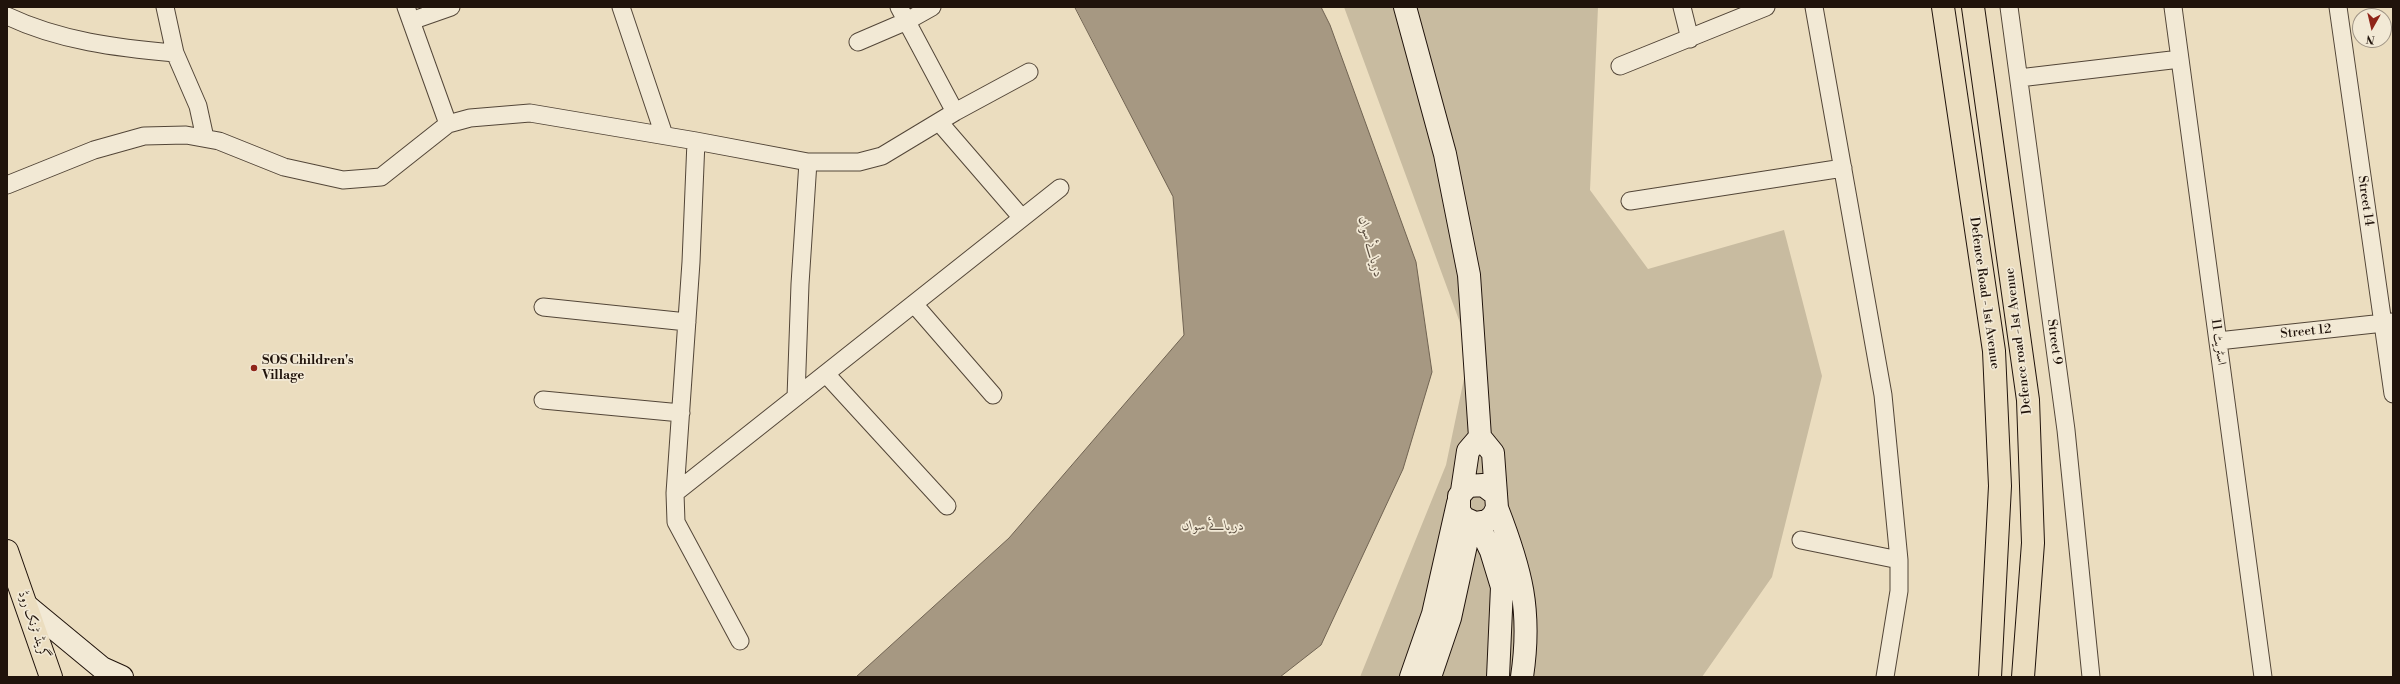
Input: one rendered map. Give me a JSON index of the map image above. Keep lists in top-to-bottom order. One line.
{"streets":{"main road":["Defence Road - 1st Avenue","Defence road -1st Avenue","گرینڈ ٹرنک روڈ"],"street":["Street 14","Street 12","Street 9","اسٹریٹ 11"]},"crossings":[["Street 14","Street 12"],["Street 12","اسٹریٹ 11"]],"water":["دریائے سواں"],"places":["SOS Children's Village"],"north":"bottom"}
